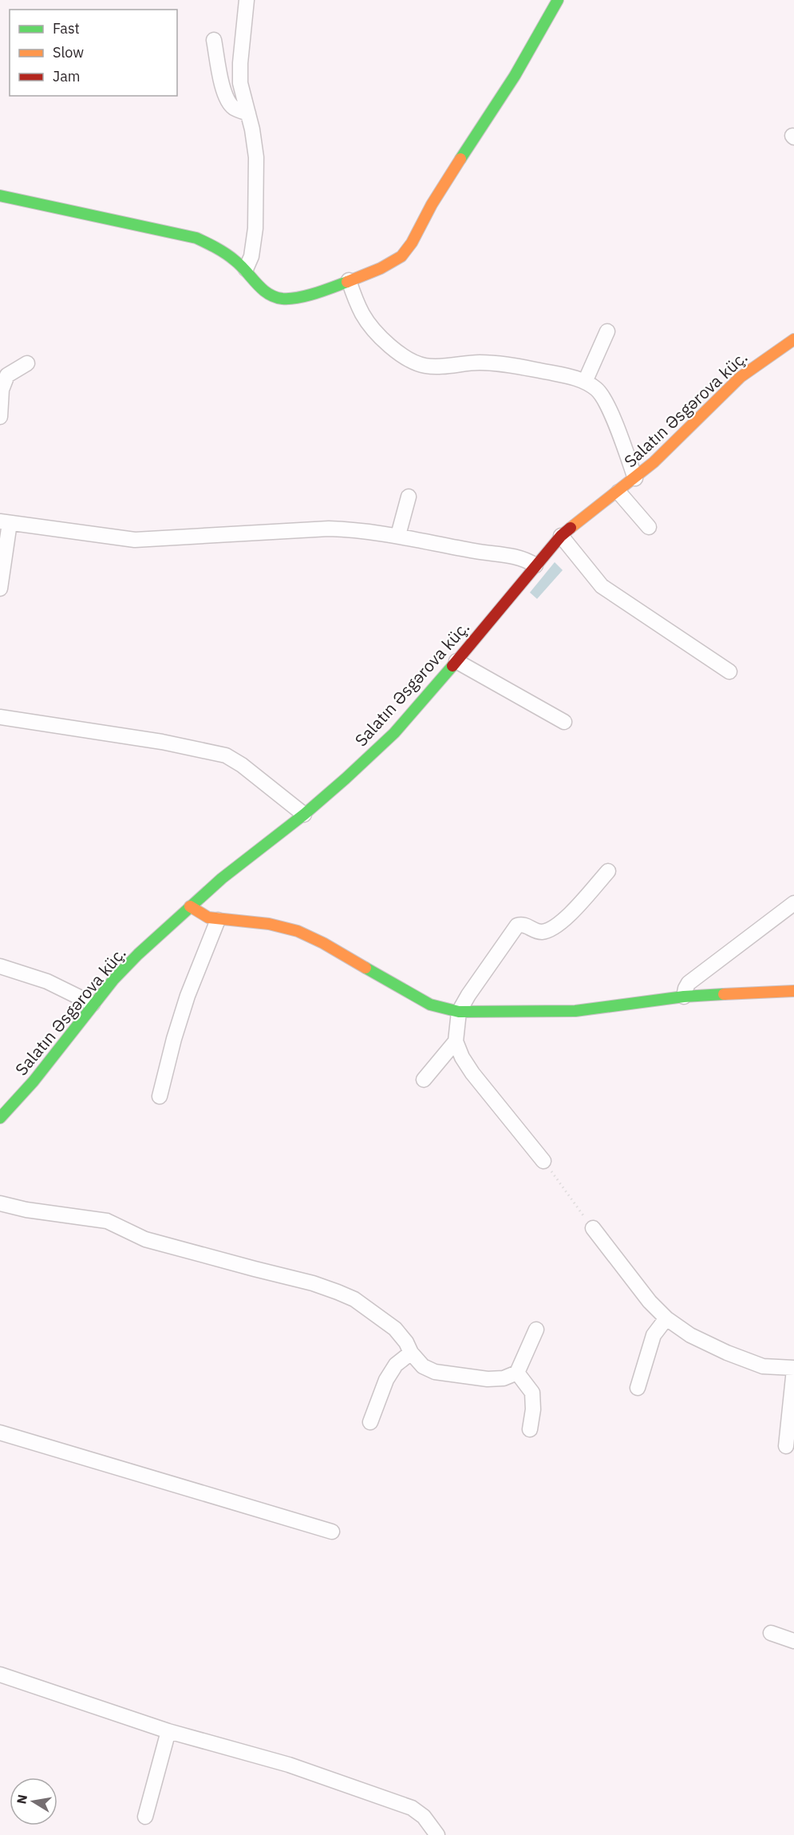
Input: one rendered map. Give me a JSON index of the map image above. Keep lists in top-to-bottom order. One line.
{"streets":{"street":["Salatın Əsgərova küç."]},"legend":["Fast","Slow","Jam"],"north":"left"}
